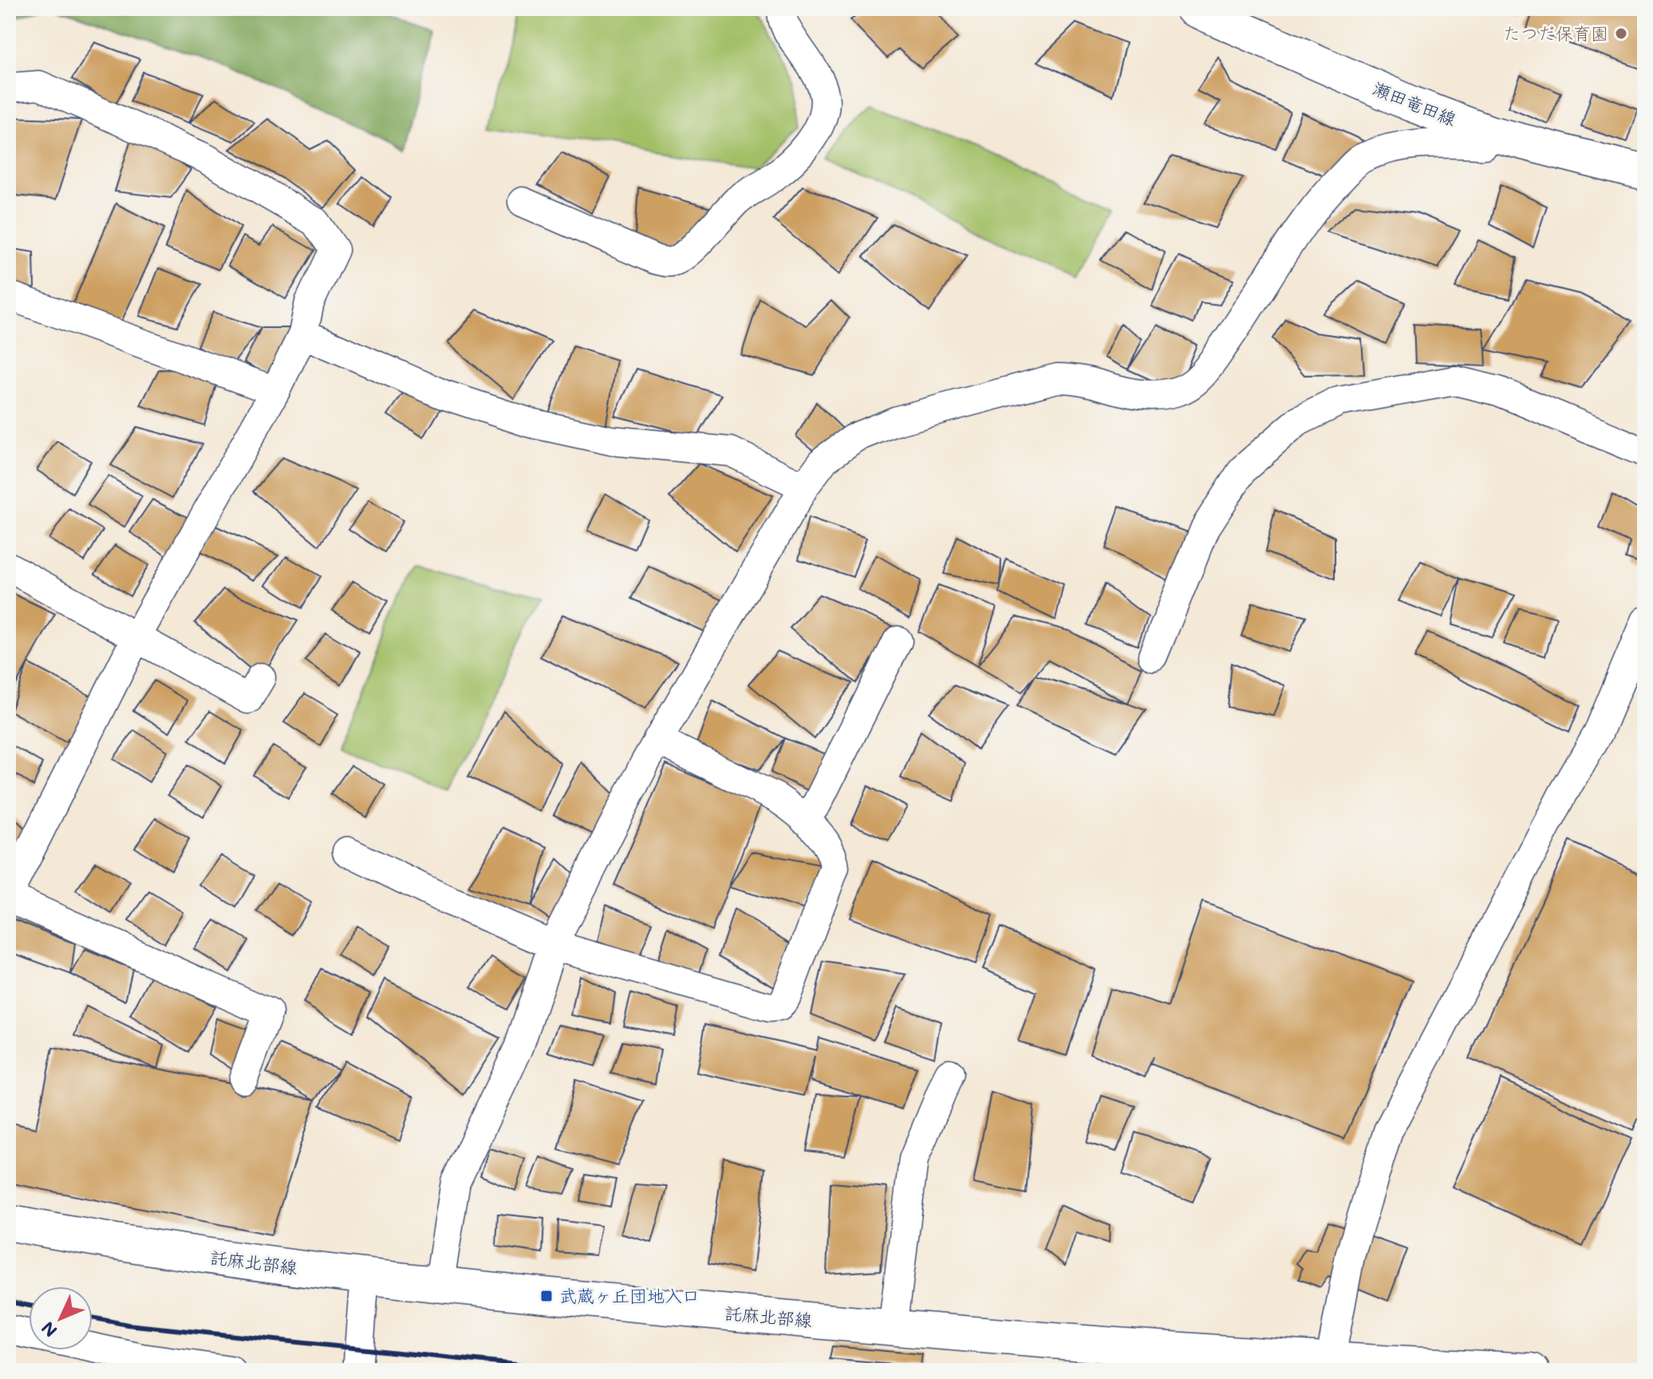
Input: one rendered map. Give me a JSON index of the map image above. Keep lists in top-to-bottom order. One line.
{"streets":{"main road":["瀬田竜田線","託麻北部線"]},"places":{"other":["たつだ保育園"],"transit":["武蔵ヶ丘団地入口"]},"north":"bottom left"}
